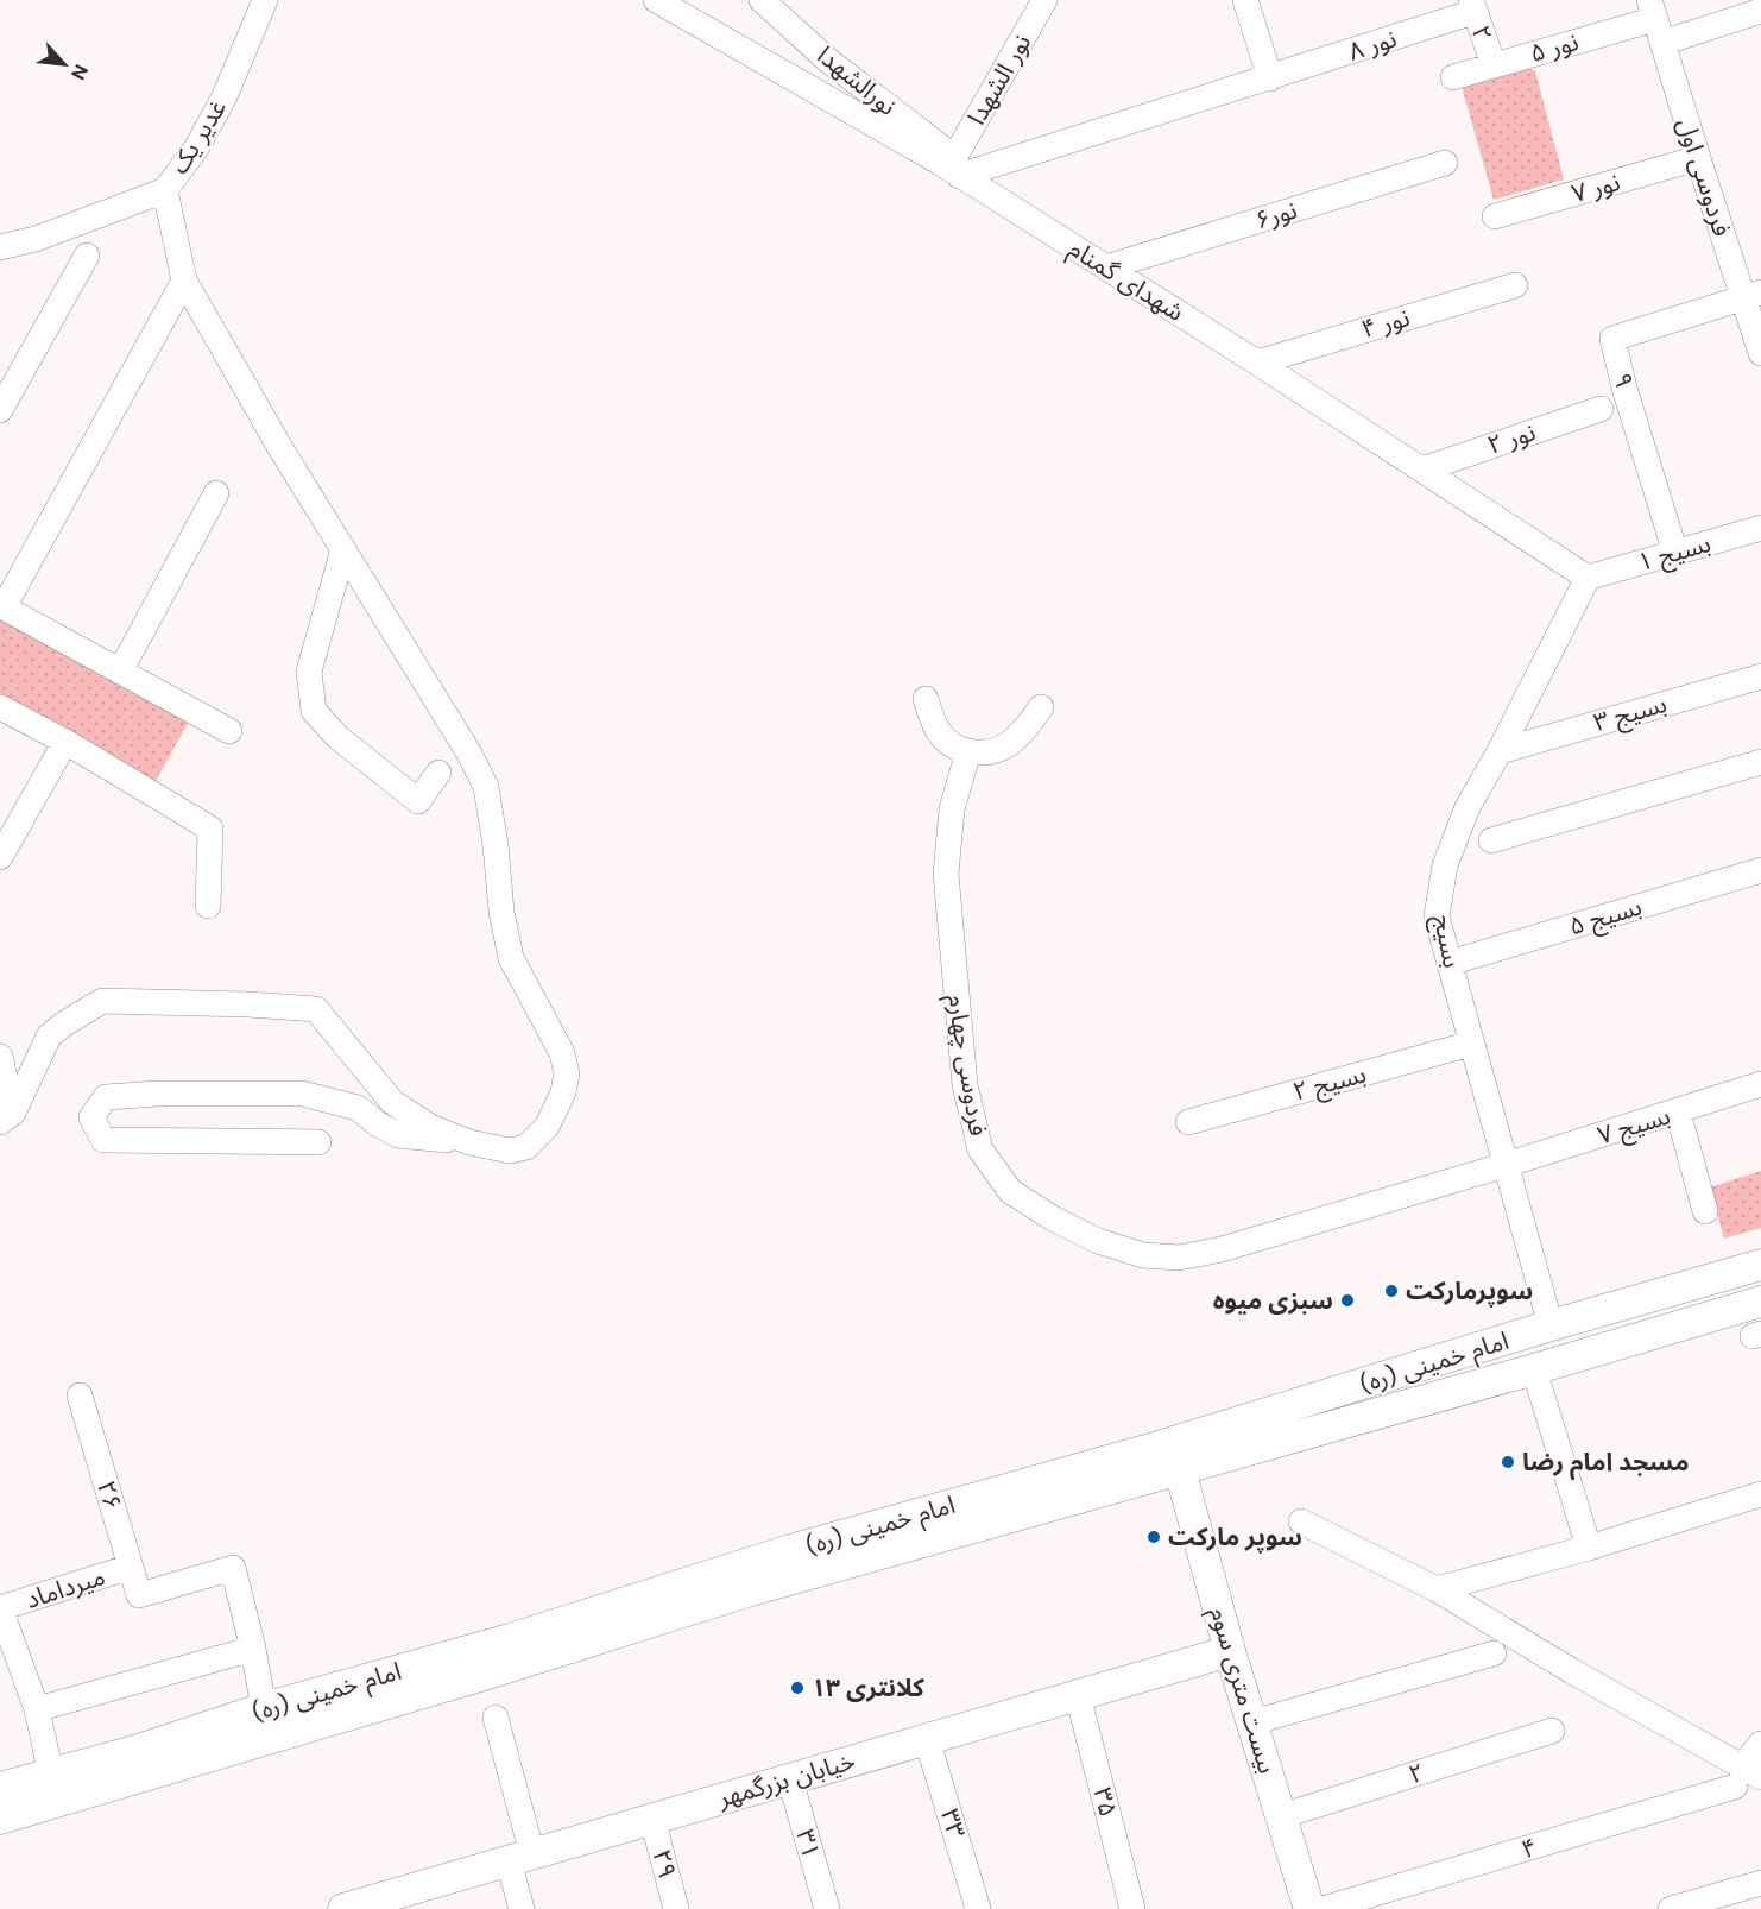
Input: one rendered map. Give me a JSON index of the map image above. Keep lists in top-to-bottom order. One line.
{"streets":{"main road":["امام خمینی (ره)","بیست متری سوم","خیابان بزرگمهر"],"street":["۲","نور ۸","نور ۵","نور الشهدا","نورالشهدا","غدیر یک","فردوسی اول","نور ۷","نور۶","شهدای گمنام","نور ۴","۹","نور ۲","بسیج ۱","بسیج ۳","بسیج ۵","بسیج","فردوسی چهارم","بسیج ۲","بسیج ۷","۲۶","میرداماد","۳۵","۳۳","۳۱","۴","۲۹"]},"crossings":[["۲","نور ۸"],["۲","نور ۵"],["۲","بیست متری سوم"],["نور ۸","نور الشهدا"],["نور ۸","نورالشهدا"],["نور ۸","شهدای گمنام"],["نور ۵","فردوسی اول"],["نور الشهدا","نورالشهدا"],["نور الشهدا","شهدای گمنام"],["نورالشهدا","شهدای گمنام"],["فردوسی اول","نور ۷"],["فردوسی اول","۹"],["نور۶","شهدای گمنام"],["شهدای گمنام","نور ۴"],["شهدای گمنام","نور ۲"],["شهدای گمنام","بسیج ۱"],["شهدای گمنام","بسیج"],["۹","بسیج ۱"],["بسیج ۱","بسیج"],["بسیج ۳","بسیج"],["بسیج ۵","بسیج"],["بسیج","فردوسی چهارم"],["بسیج","بسیج ۲"],["بسیج","بسیج ۷"],["بسیج","امام خمینی (ره)"],["فردوسی چهارم","بسیج ۷"],["امام خمینی (ره)","بیست متری سوم"],["۲۶","میرداماد"],["بیست متری سوم","خیابان بزرگمهر"],["خیابان بزرگمهر","۳۵"],["خیابان بزرگمهر","۳۳"],["خیابان بزرگمهر","۳۱"],["خیابان بزرگمهر","۲۹"]],"places":["سوپرمارکت","سبزی میوه","مسجد امام رضا","سوپر مارکت","کلانتری ۱۳"],"north":"bottom right"}
